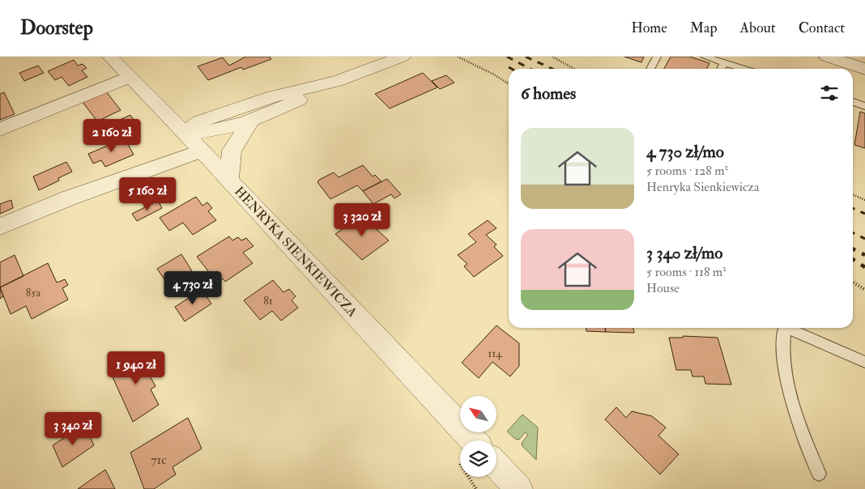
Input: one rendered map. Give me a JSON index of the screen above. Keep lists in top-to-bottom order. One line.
{"streets":{"street":["HENRYKA SIENKIEWICZA"]},"house_numbers":["85a","81","114","71c"],"north":"top left","page":{"header":"Doorstep","nav":["Home","Map","About","Contact"],"heading":"6 homes","list":[{"name":"4 730 zł/mo","note":"5 rooms · 128 m² · Henryka Sienkiewicza"},{"name":"3 340 zł/mo","note":"5 rooms · 118 m² · House"}],"price":["2 160 zł","5 160 zł","3 320 zł","4 730 zł","1 940 zł","3 340 zł"]}}
